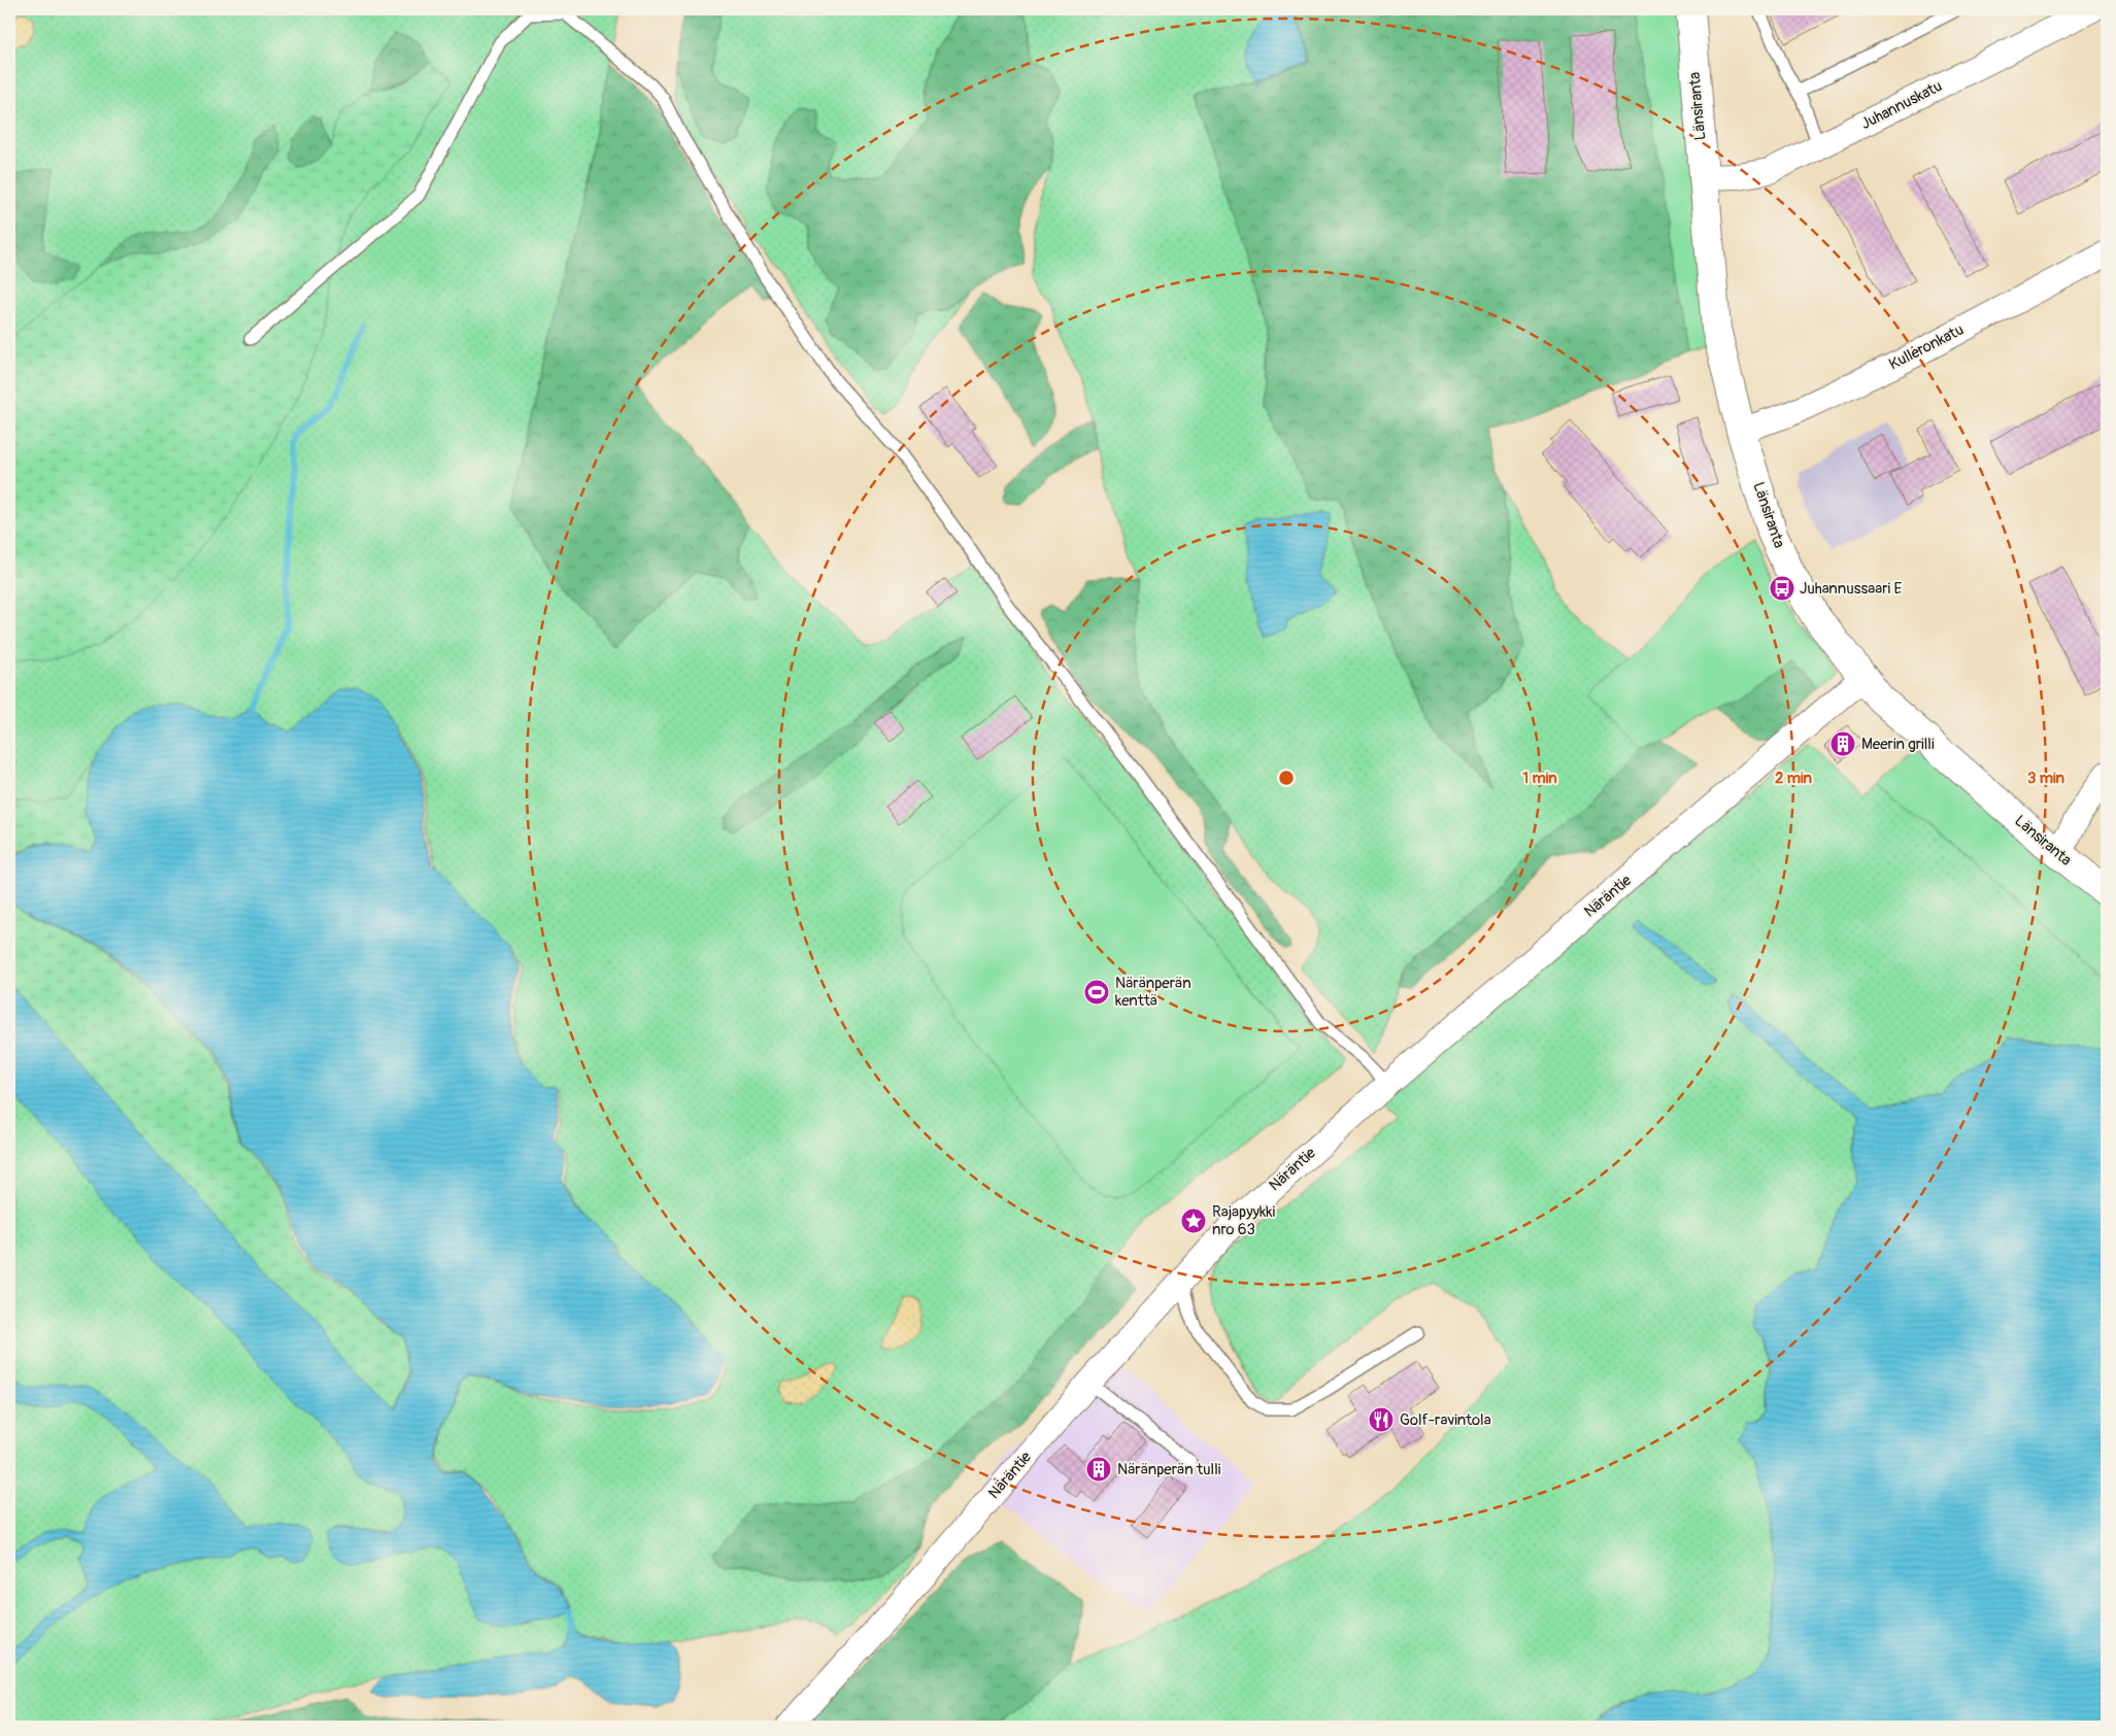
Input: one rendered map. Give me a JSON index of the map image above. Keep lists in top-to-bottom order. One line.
{"streets":{"street":["Juhannuskatu","Länsiranta","Kulleronkatu","Näräntie"]},"crossings":[["Juhannuskatu","Länsiranta"],["Länsiranta","Kulleronkatu"],["Länsiranta","Näräntie"]],"places":{"bus stop":["Juhannussaari E"],"building":["Meerin grilli","Näränperän tulli"],"sports":["Näränperän kenttä"],"place":["Rajapyykki nro 63"],"restaurant":["Golf-ravintola"]},"rings":["1 min","2 min","3 min"]}
